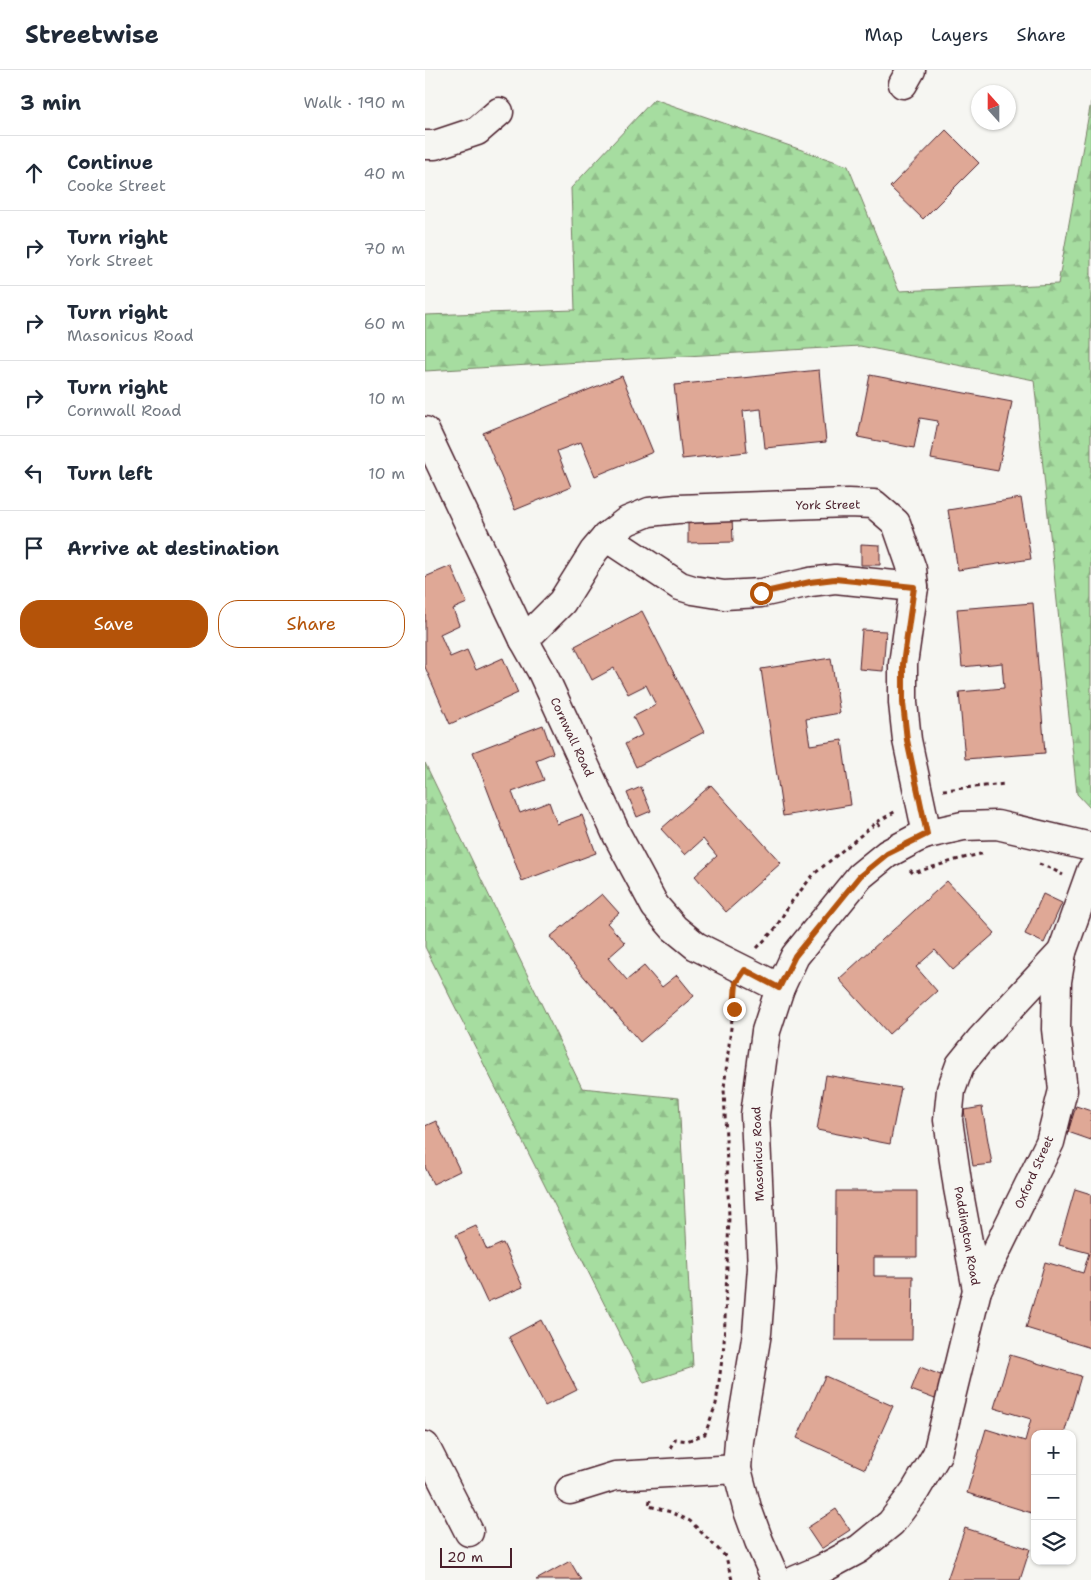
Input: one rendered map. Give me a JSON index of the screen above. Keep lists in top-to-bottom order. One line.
{"streets":{"street":["York Street","Cornwall Road","Masonicus Road","Oxford Street","Paddington Road"]},"crossings":[["York Street","Cornwall Road"],["York Street","Masonicus Road"],["Cornwall Road","Masonicus Road"],["Oxford Street","Paddington Road"]],"scale_bar":"20 m","north":"top","page":{"header":"Streetwise","nav":["Map","Layers","Share"],"heading":["3 min","Walk · 190 m"],"list":[["Continue","Cooke Street","40 m"],["Turn right","York Street","70 m"],["Turn right","Masonicus Road","60 m"],["Turn right","Cornwall Road","10 m"],["Turn left","10 m"],"Arrive at destination"],"buttons":["Save","Share"],"map_buttons":["+","−"],"scale":"20 m"}}
